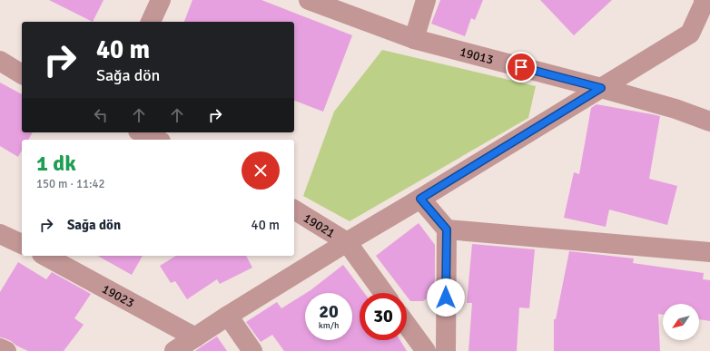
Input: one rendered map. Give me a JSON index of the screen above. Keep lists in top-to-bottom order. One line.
{"streets":{"street":["19013","19021","19023"]},"north":"bottom left","page":{"turn":["40 m","Sağa dön"],"heading":["1 dk","150 m · 11:42"],"list":[{"name":"Sağa dön","value":"40 m"}],"speed":"20 km/h","limit":"30"}}
